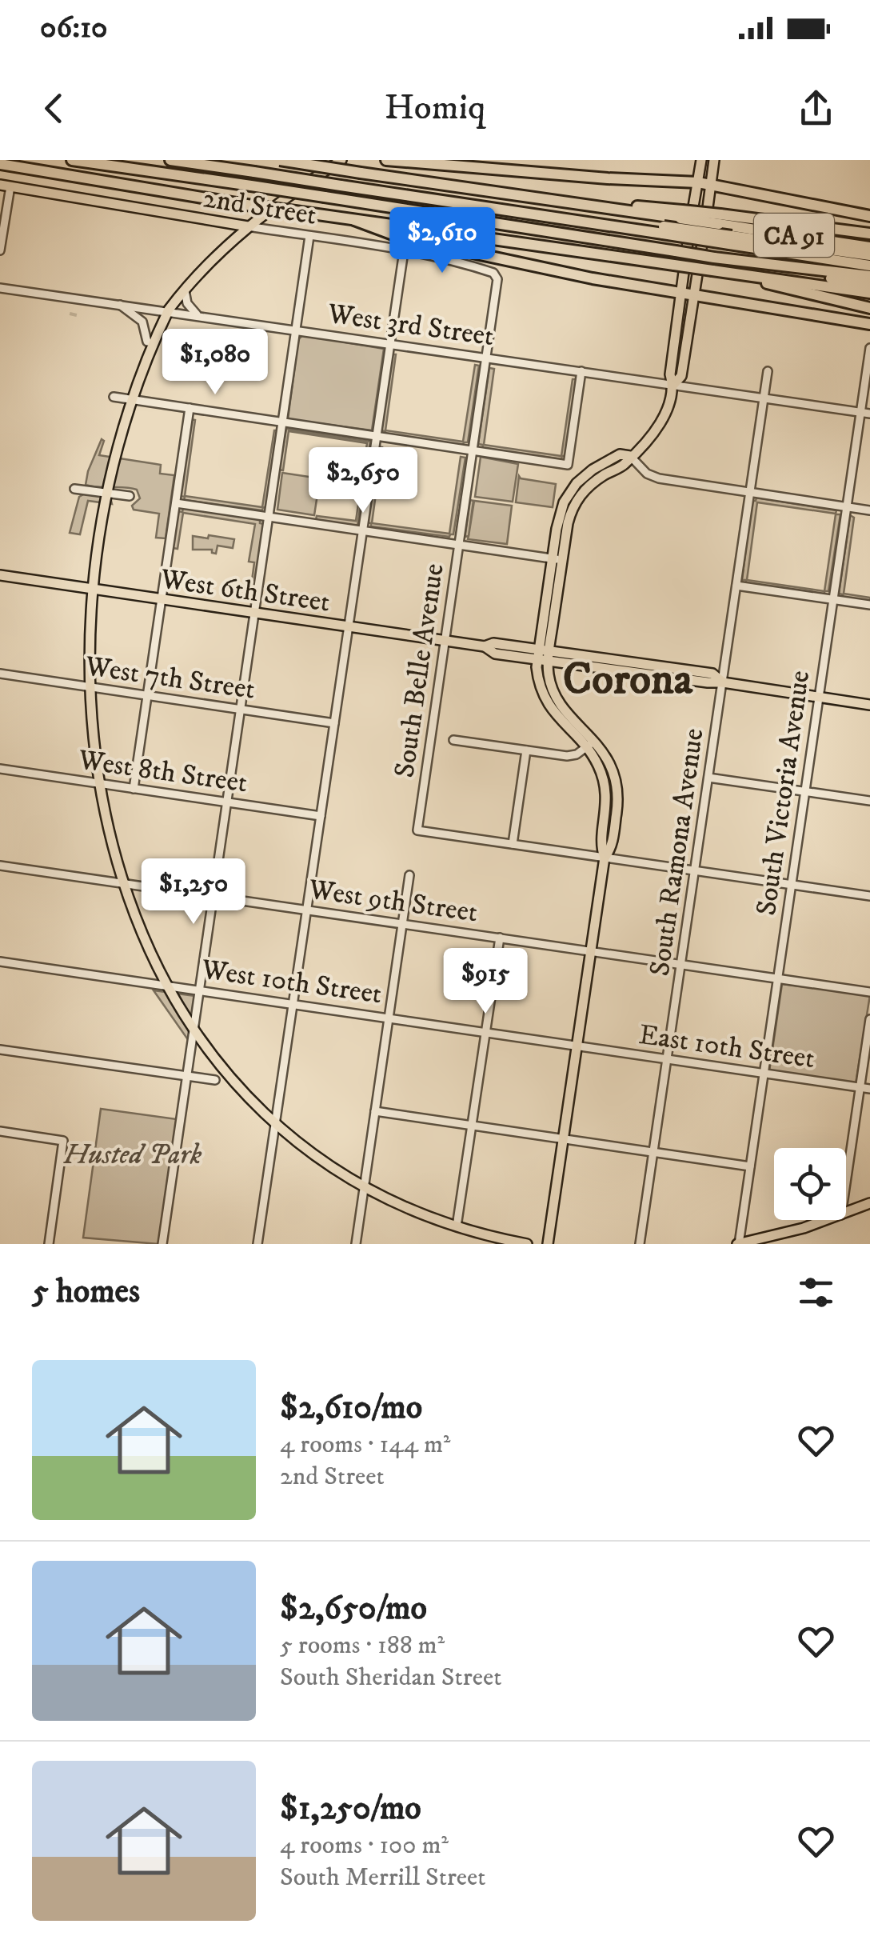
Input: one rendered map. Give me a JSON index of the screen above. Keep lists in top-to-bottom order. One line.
{"streets":{"highway":["CA 91"],"main road":["2nd Street","West 6th Street"],"street":["West 3rd Street","South Belle Avenue","West 7th Street","West 8th Street","South Victoria Avenue","South Ramona Avenue","West 9th Street","West 10th Street","East 10th Street"]},"crossings":[["2nd Street","South Belle Avenue"],["West 3rd Street","South Belle Avenue"],["West 3rd Street","South Victoria Avenue"],["West 3rd Street","South Ramona Avenue"],["West 6th Street","South Belle Avenue"],["West 6th Street","South Victoria Avenue"],["West 6th Street","South Ramona Avenue"],["South Victoria Avenue","West 9th Street"],["South Victoria Avenue","East 10th Street"],["South Ramona Avenue","West 9th Street"],["South Ramona Avenue","East 10th Street"],["West 10th Street","East 10th Street"]],"districts":["Corona"],"parks":["Husted Park"],"page":{"status":"06:10","header":"Homiq","price":["$2,610","$1,080","$2,650","$1,250","$915"],"heading":"5 homes","list":[{"name":"$2,610/mo","note":"4 rooms · 144 m² · 2nd Street"},{"name":"$2,650/mo","note":"5 rooms · 188 m² · South Sheridan Street"},{"name":"$1,250/mo","note":"4 rooms · 100 m² · South Merrill Street"}]}}
